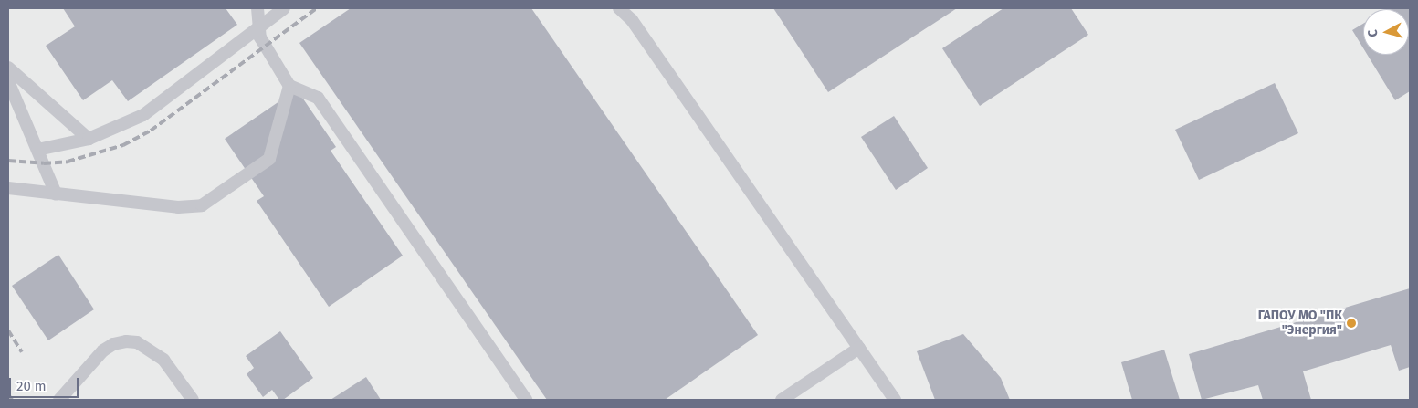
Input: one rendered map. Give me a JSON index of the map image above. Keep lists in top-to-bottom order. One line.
{"places":["ГАПОУ МО \"ПК \"Энергия\""],"scale_bar":"20 m","north":"left"}
